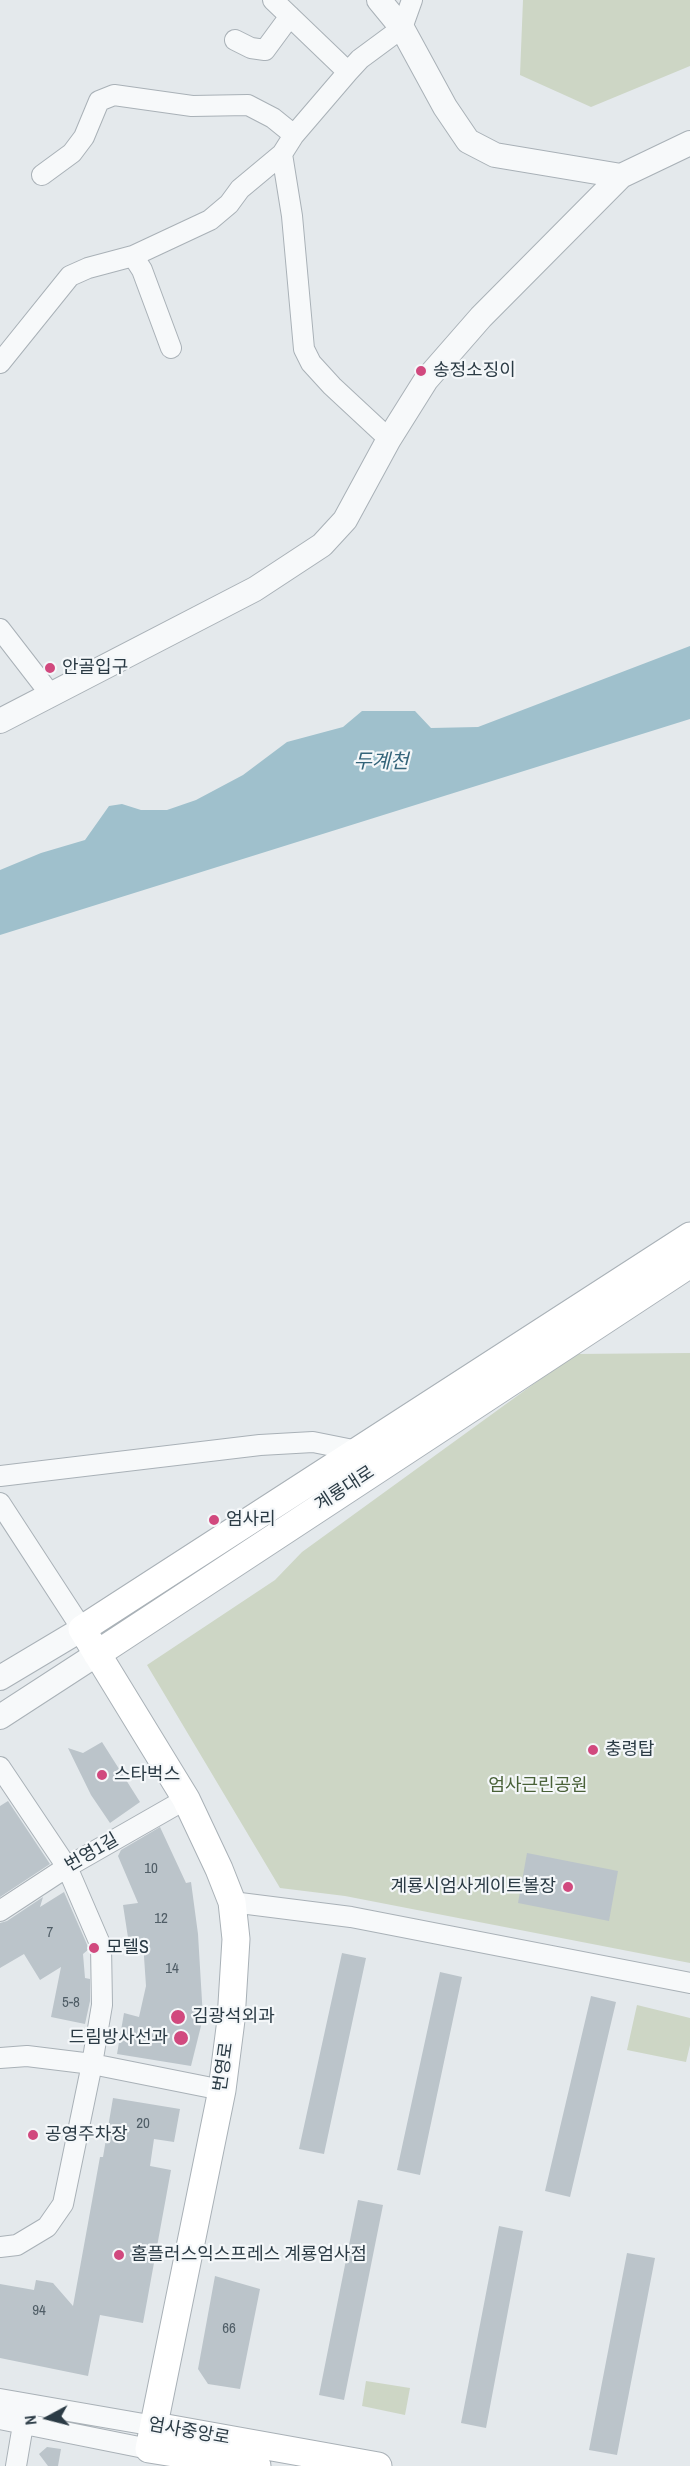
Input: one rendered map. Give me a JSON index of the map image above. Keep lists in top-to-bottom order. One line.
{"streets":{"main road":["계룡대로","번영로","엄사중앙로"],"street":["번영1길"]},"crossings":[["계룡대로","번영로"],["번영1길","번영로"],["번영로","엄사중앙로"]],"water":["두계천"],"parks":["엄사근린공원"],"places":["송정소징이","안골입구","엄사리","충령탑","스타벅스","계룡시엄사게이트볼장","모텔S","김광석외과","드림방사선과","공영주차장","홈플러스익스프레스 계룡엄사점"],"house_numbers":["10","12","7","14","5-8","20","94","66"],"north":"left"}
